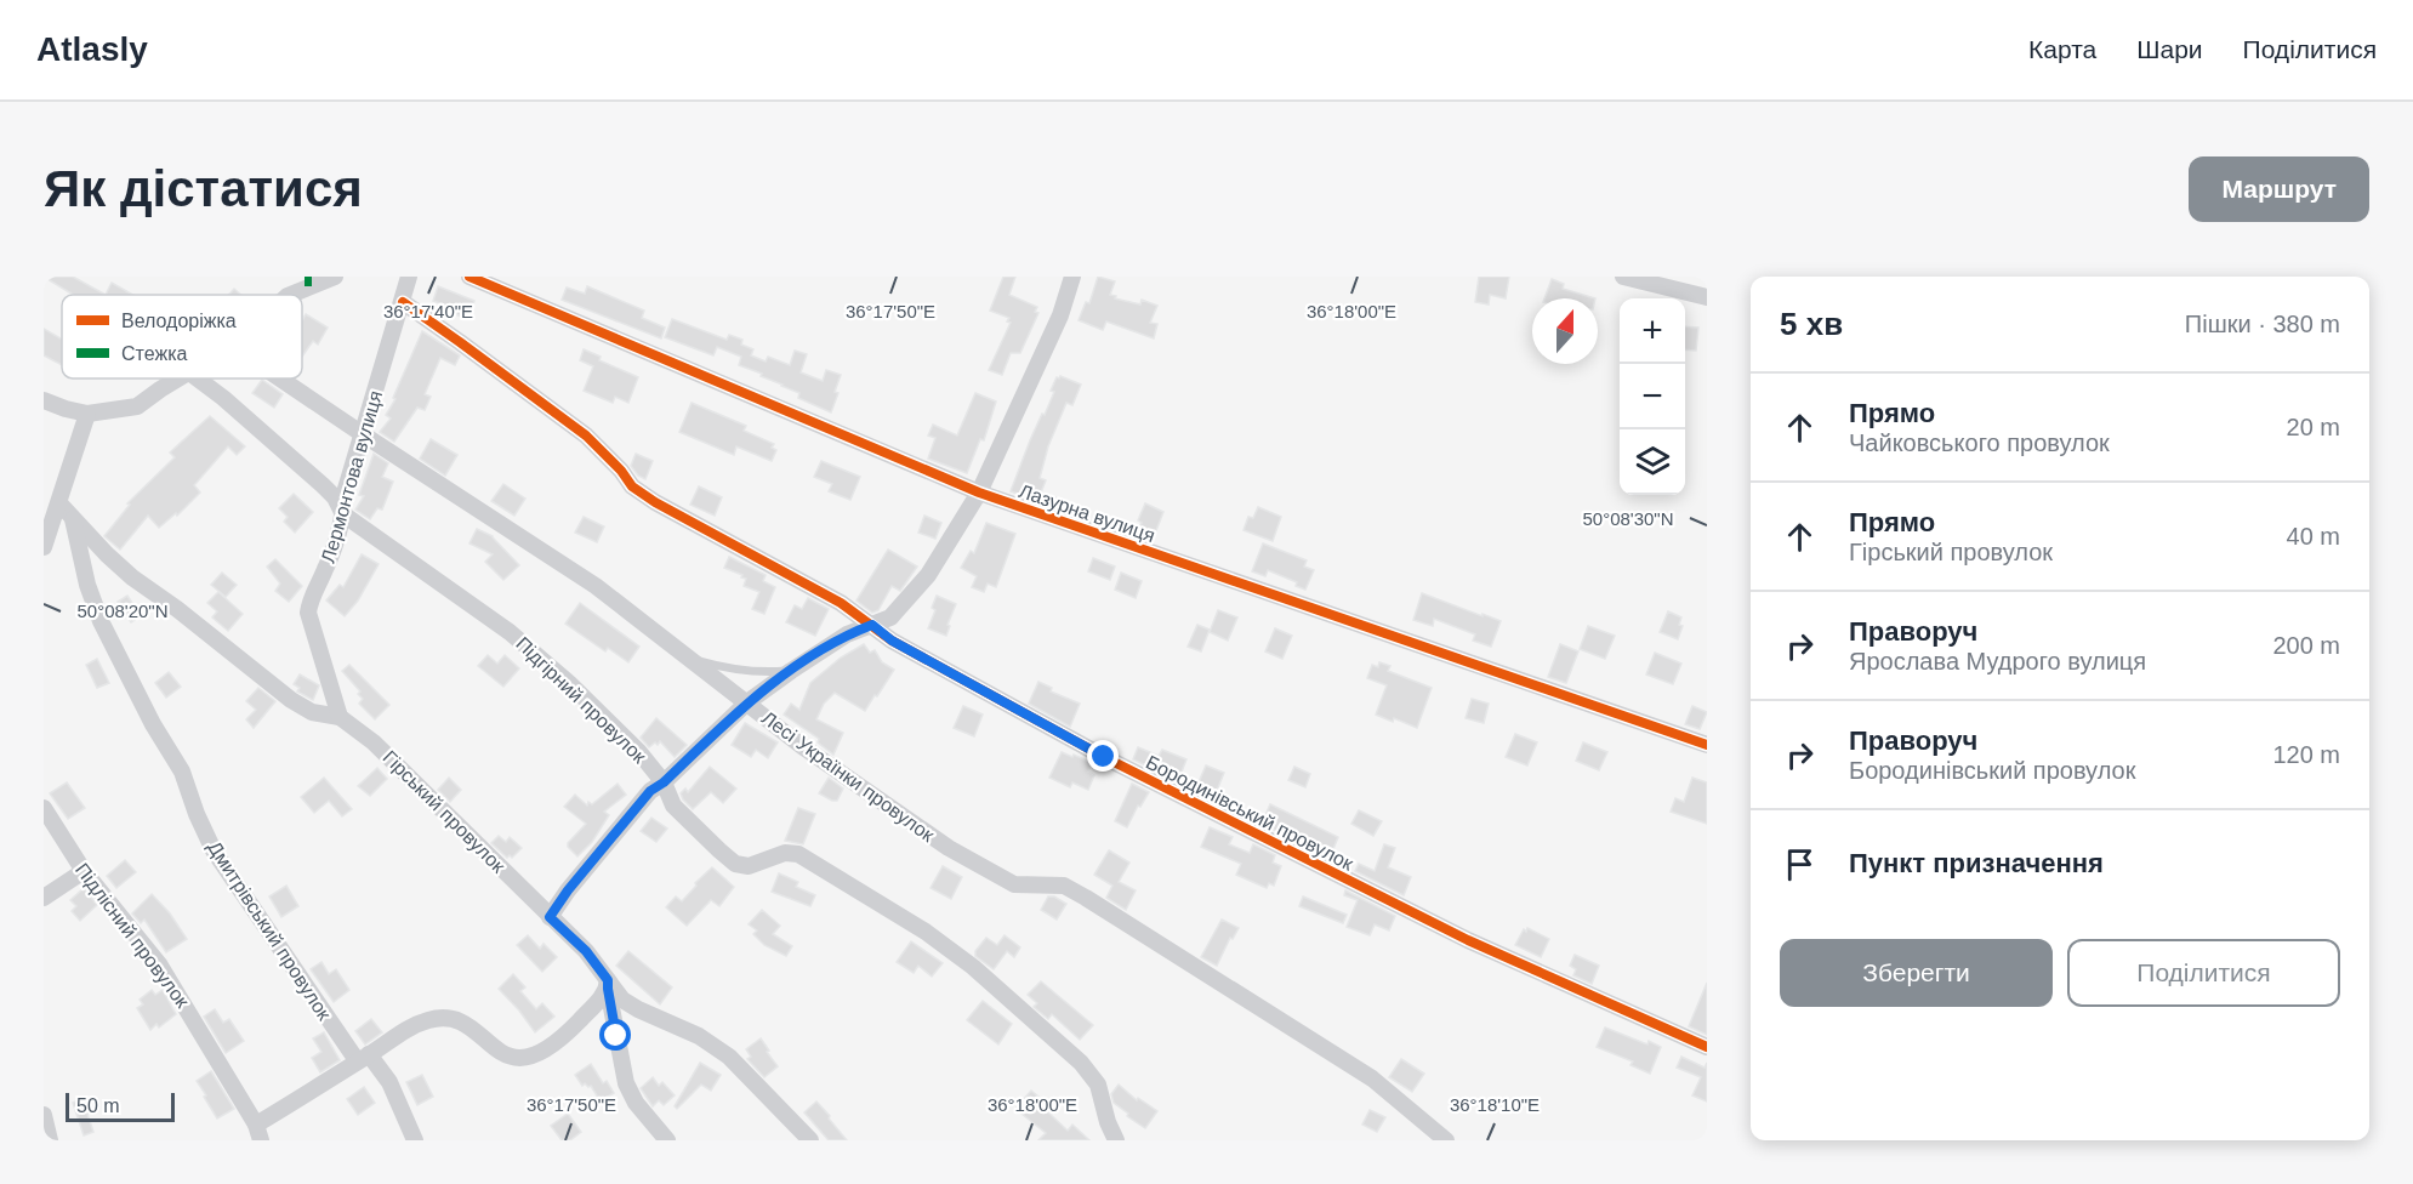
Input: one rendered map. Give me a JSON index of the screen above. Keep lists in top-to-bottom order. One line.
{"streets":{"street":["Лермонтова вулиця","Лазурна вулиця","Підгірний провулок","Лесі Українки провулок","Гірський провулок","Бородинівський провулок","Дмитрівський провулок","Підлісний провулок"]},"crossings":[["Лермонтова вулиця","Підгірний провулок"],["Лермонтова вулиця","Лесі Українки провулок"],["Лермонтова вулиця","Гірський провулок"],["Лермонтова вулиця","Бородинівський провулок"],["Гірський провулок","Дмитрівський провулок"]],"legend":["Велодоріжка","Стежка"],"scale_bar":"50 m","north":"top","page":{"header":"Atlasly","nav":["Карта","Шари","Поділитися"],"buttons":["Маршрут",["Зберегти","Поділитися"]],"title":"Як дістатися","heading":["5 хв","Пішки · 380 m"],"map_buttons":["+","−"],"list":[["Прямо","Чайковського провулок","20 m"],["Прямо","Гірський провулок","40 m"],["Праворуч","Ярослава Мудрого вулиця","200 m"],["Праворуч","Бородинівський провулок","120 m"],"Пункт призначення"],"scale":"50 m"},"coordinates":["36°17'40\"E","36°17'50\"E","36°18'00\"E","50°08'30\"N","50°08'20\"N","36°18'10\"E"]}
